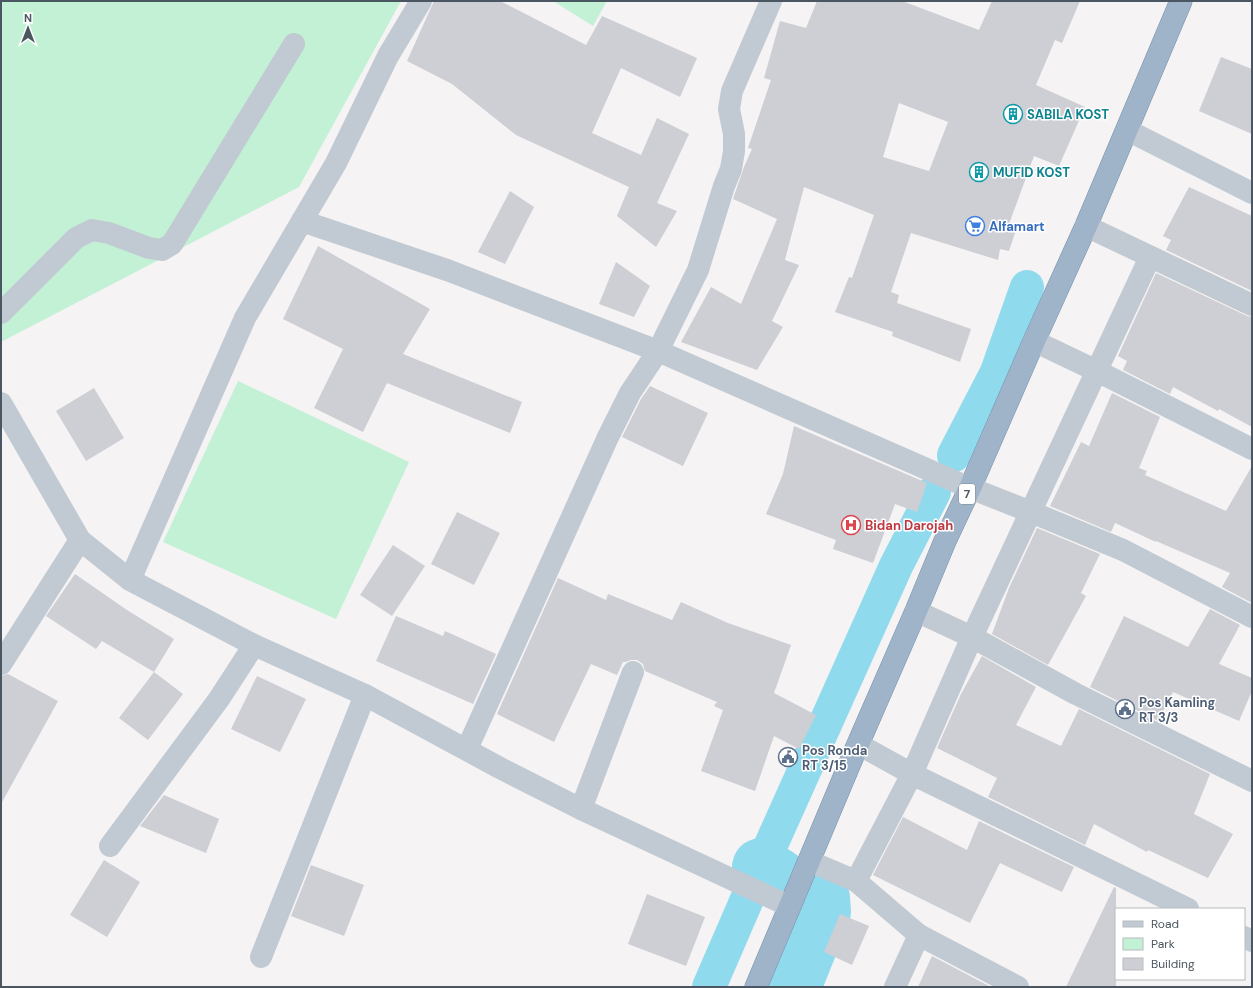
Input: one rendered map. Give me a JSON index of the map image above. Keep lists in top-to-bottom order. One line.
{"streets":{"highway":["7"]},"places":{"building":["SABILA KOST","MUFID KOST"],"supermarket":["Alfamart"],"hospital":["Bidan Darojah"],"public building":["Pos Kamling RT 3/3","Pos Ronda RT 3/15"]},"legend":["Road","Park","Building"],"north":"top"}
